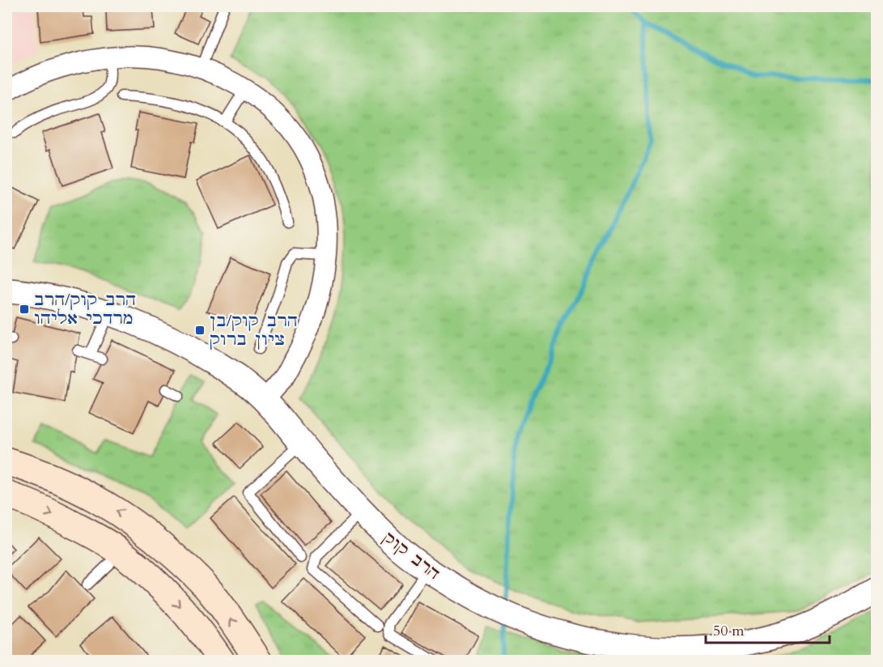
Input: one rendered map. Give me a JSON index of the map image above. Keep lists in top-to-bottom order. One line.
{"streets":{"street":["הרב קוק"]},"places":{"transit":["הרב קוק/הרב מרדכי אליהו","הרב קוק/בן ציון ברוק"]},"scale_bar":"50 m"}
